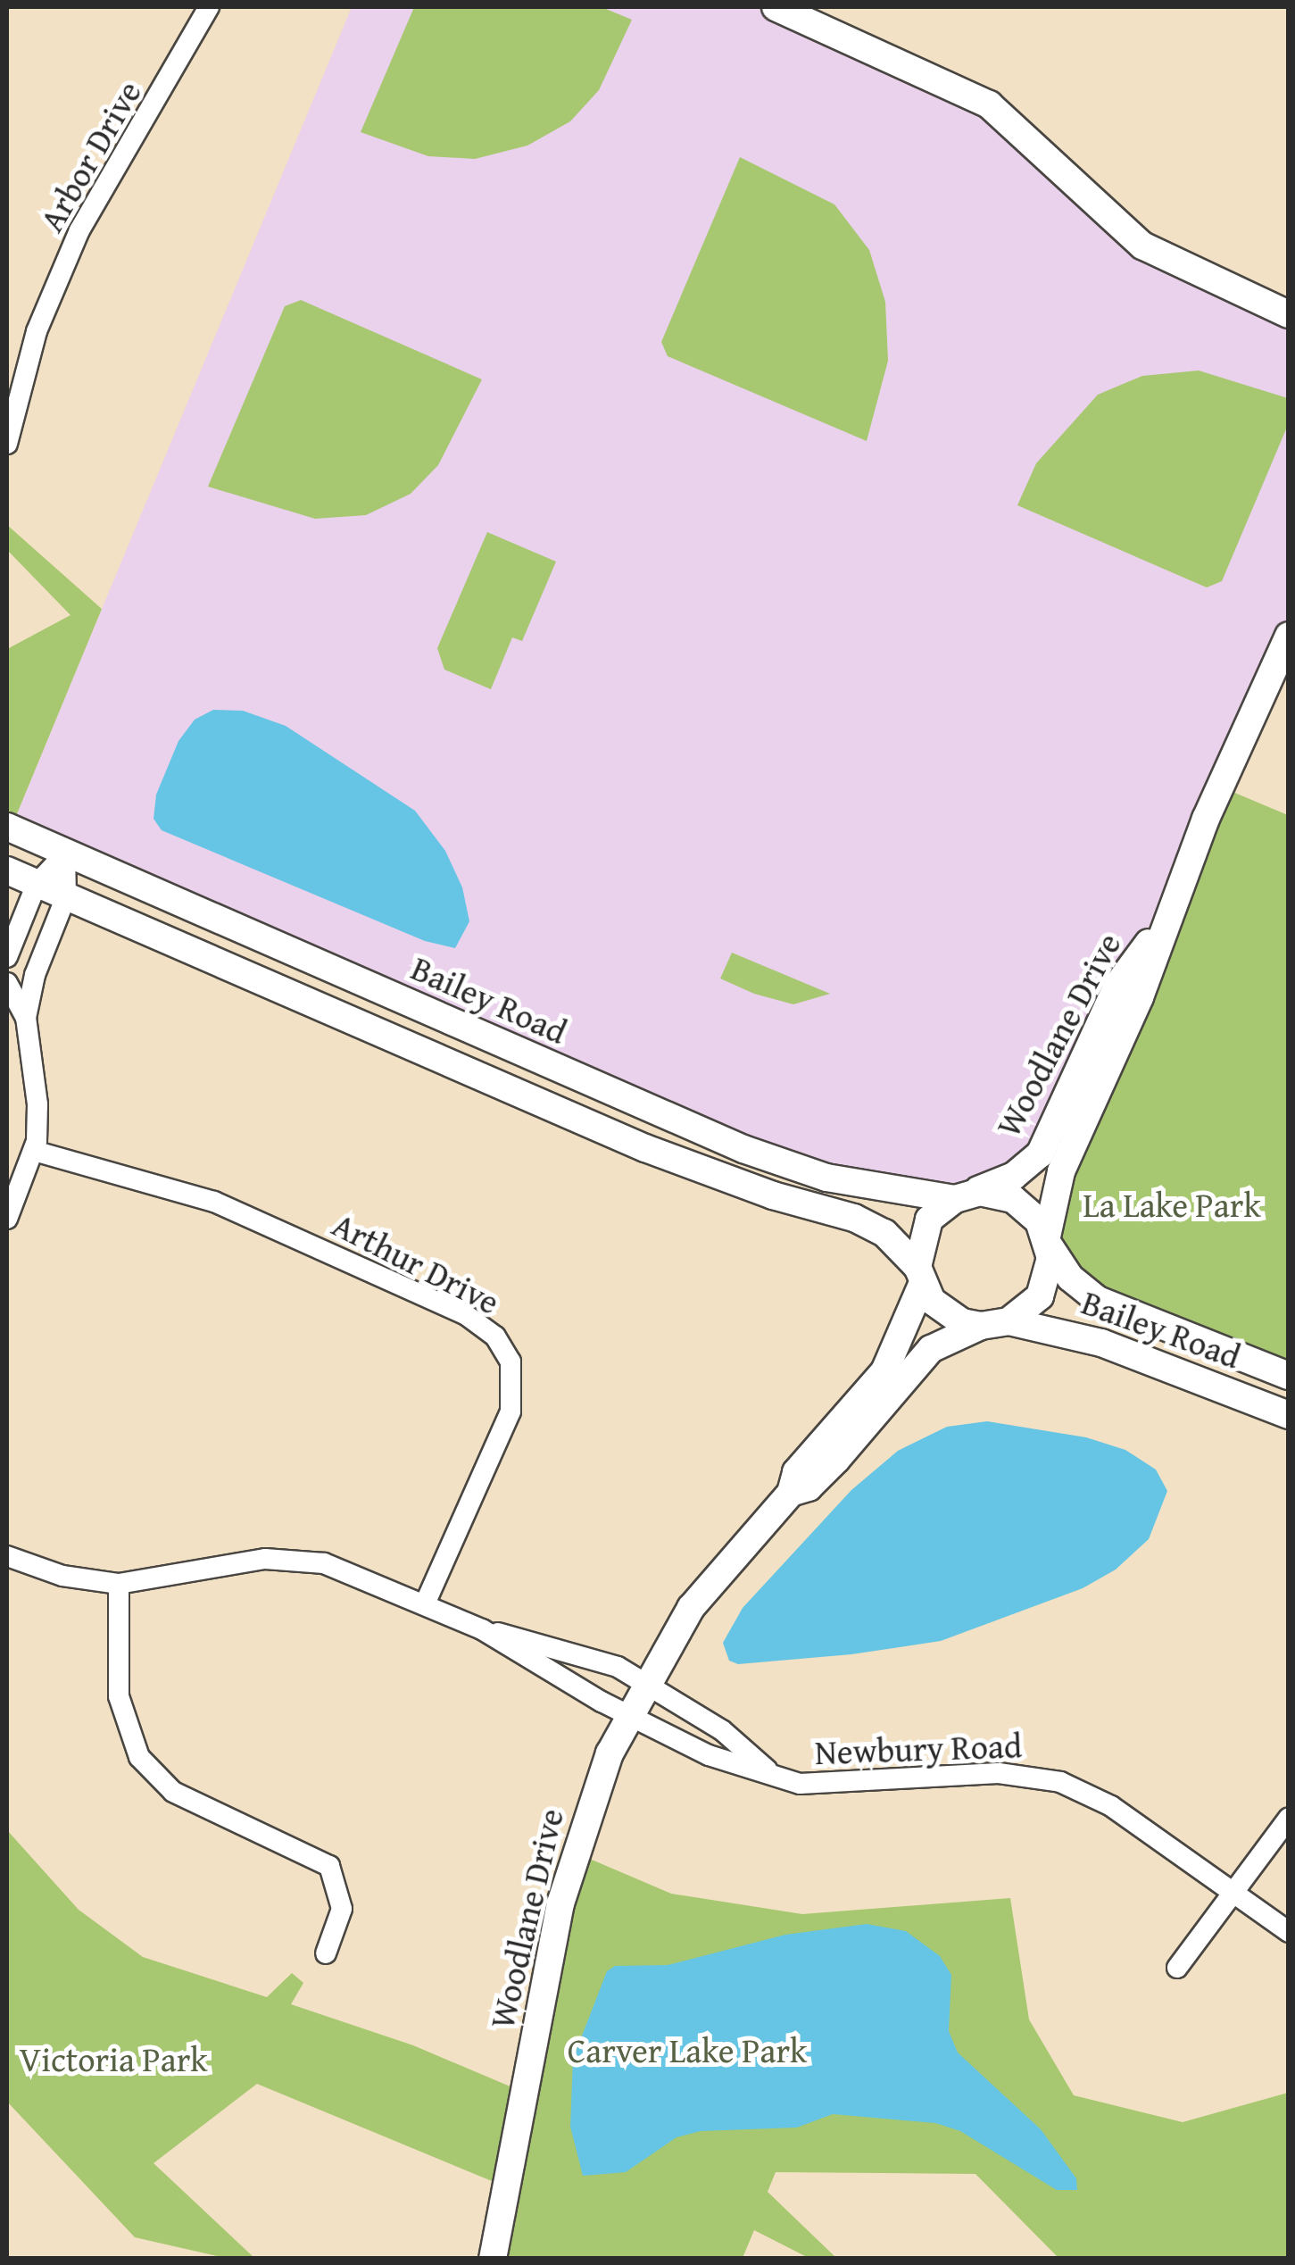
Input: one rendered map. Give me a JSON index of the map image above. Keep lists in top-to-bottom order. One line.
{"streets":{"main road":["Bailey Road","Woodlane Drive"],"street":["Arbor Drive","Arthur Drive","Newbury Road"]},"crossings":[["Bailey Road","Woodlane Drive"],["Woodlane Drive","Newbury Road"],["Arthur Drive","Newbury Road"]],"parks":["La Lake Park","Carver Lake Park","Victoria Park"]}
